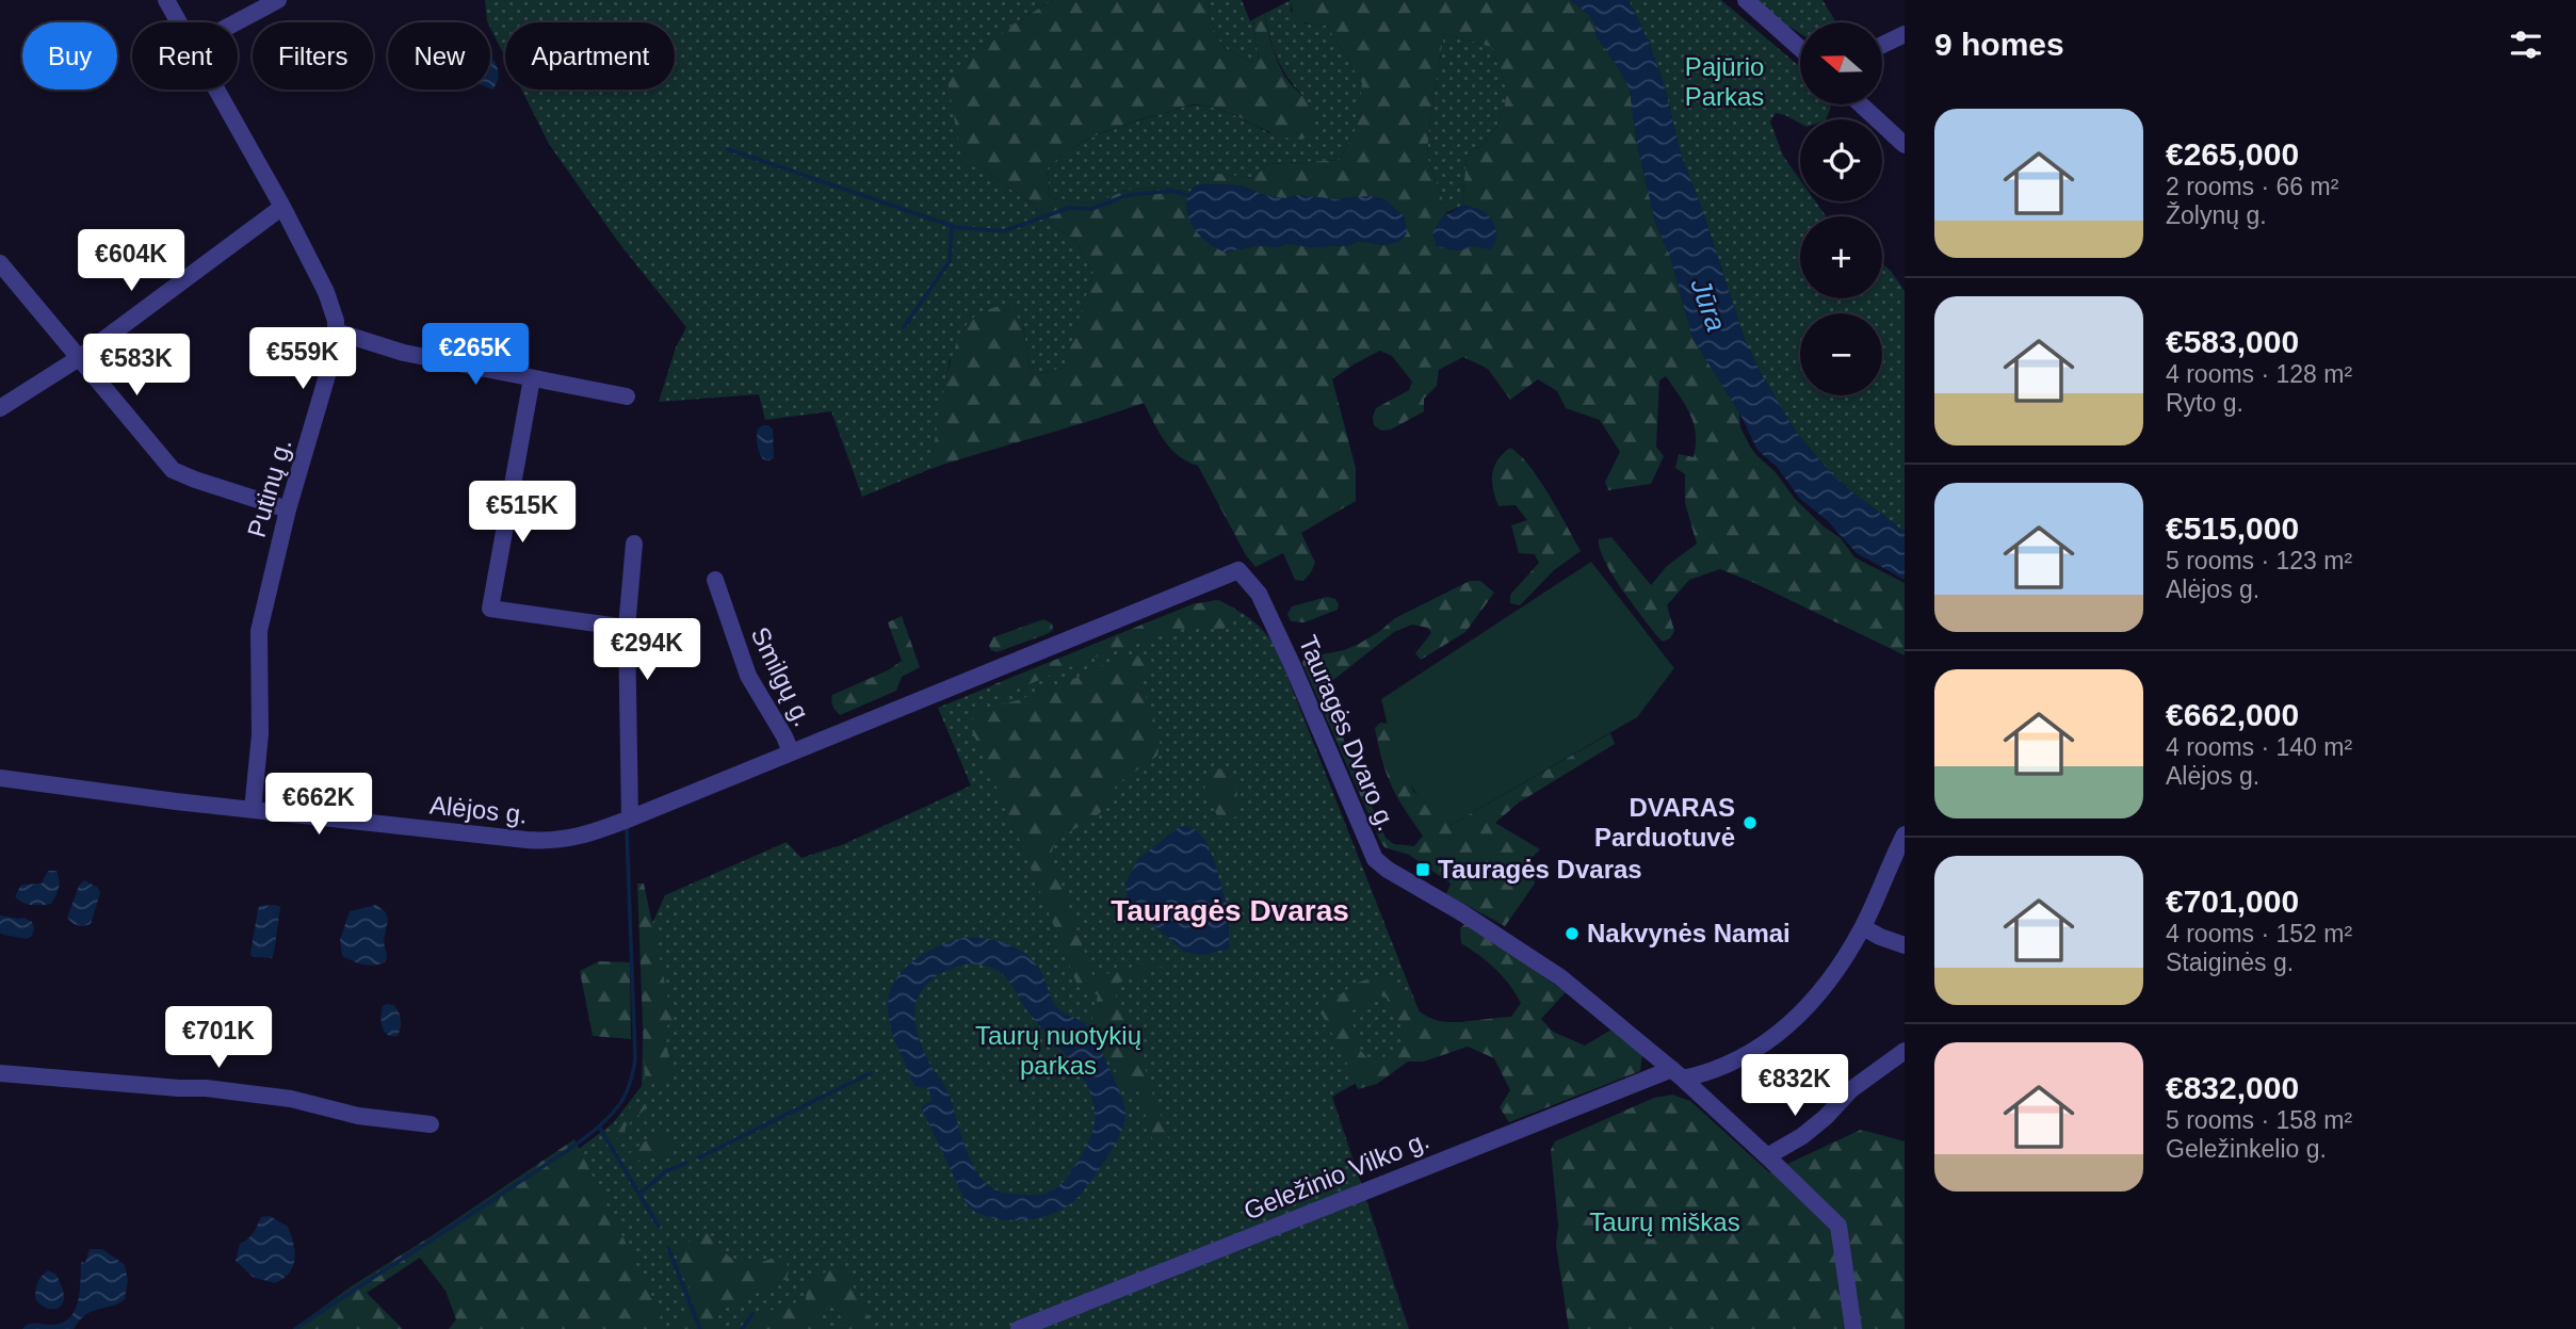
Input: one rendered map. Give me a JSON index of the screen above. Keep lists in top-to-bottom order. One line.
{"streets":{"street":["Putinų g.","Smilgų g.","Tauragės Dvaro g.","Alėjos g.","Geležinio Vilko g."]},"crossings":[["Putinų g.","Alėjos g."],["Smilgų g.","Tauragės Dvaro g."],["Tauragės Dvaro g.","Alėjos g."],["Tauragės Dvaro g.","Geležinio Vilko g."]],"districts":["Tauragės Dvaras"],"water":["Jūra"],"parks":["Pajūrio Parkas","Taurų nuotykių parkas","Taurų miškas"],"places":{"other":["DVARAS Parduotuvė","Nakvynės Namai"],"transit":["Tauragės Dvaras"]},"north":"left","page":{"heading":"9 homes","map_buttons":["+","−"],"chip":["Buy","Rent","Filters","New","Apartment"],"list":[{"name":"€265,000","note":"2 rooms · 66 m² · Žolynų g."},{"name":"€583,000","note":"4 rooms · 128 m² · Ryto g."},{"name":"€515,000","note":"5 rooms · 123 m² · Alėjos g."},{"name":"€662,000","note":"4 rooms · 140 m² · Alėjos g."},{"name":"€701,000","note":"4 rooms · 152 m² · Staiginės g."},{"name":"€832,000","note":"5 rooms · 158 m² · Geležinkelio g."}],"price":["€604K","€265K","€559K","€583K","€515K","€294K","€662K","€701K","€832K"]}}
